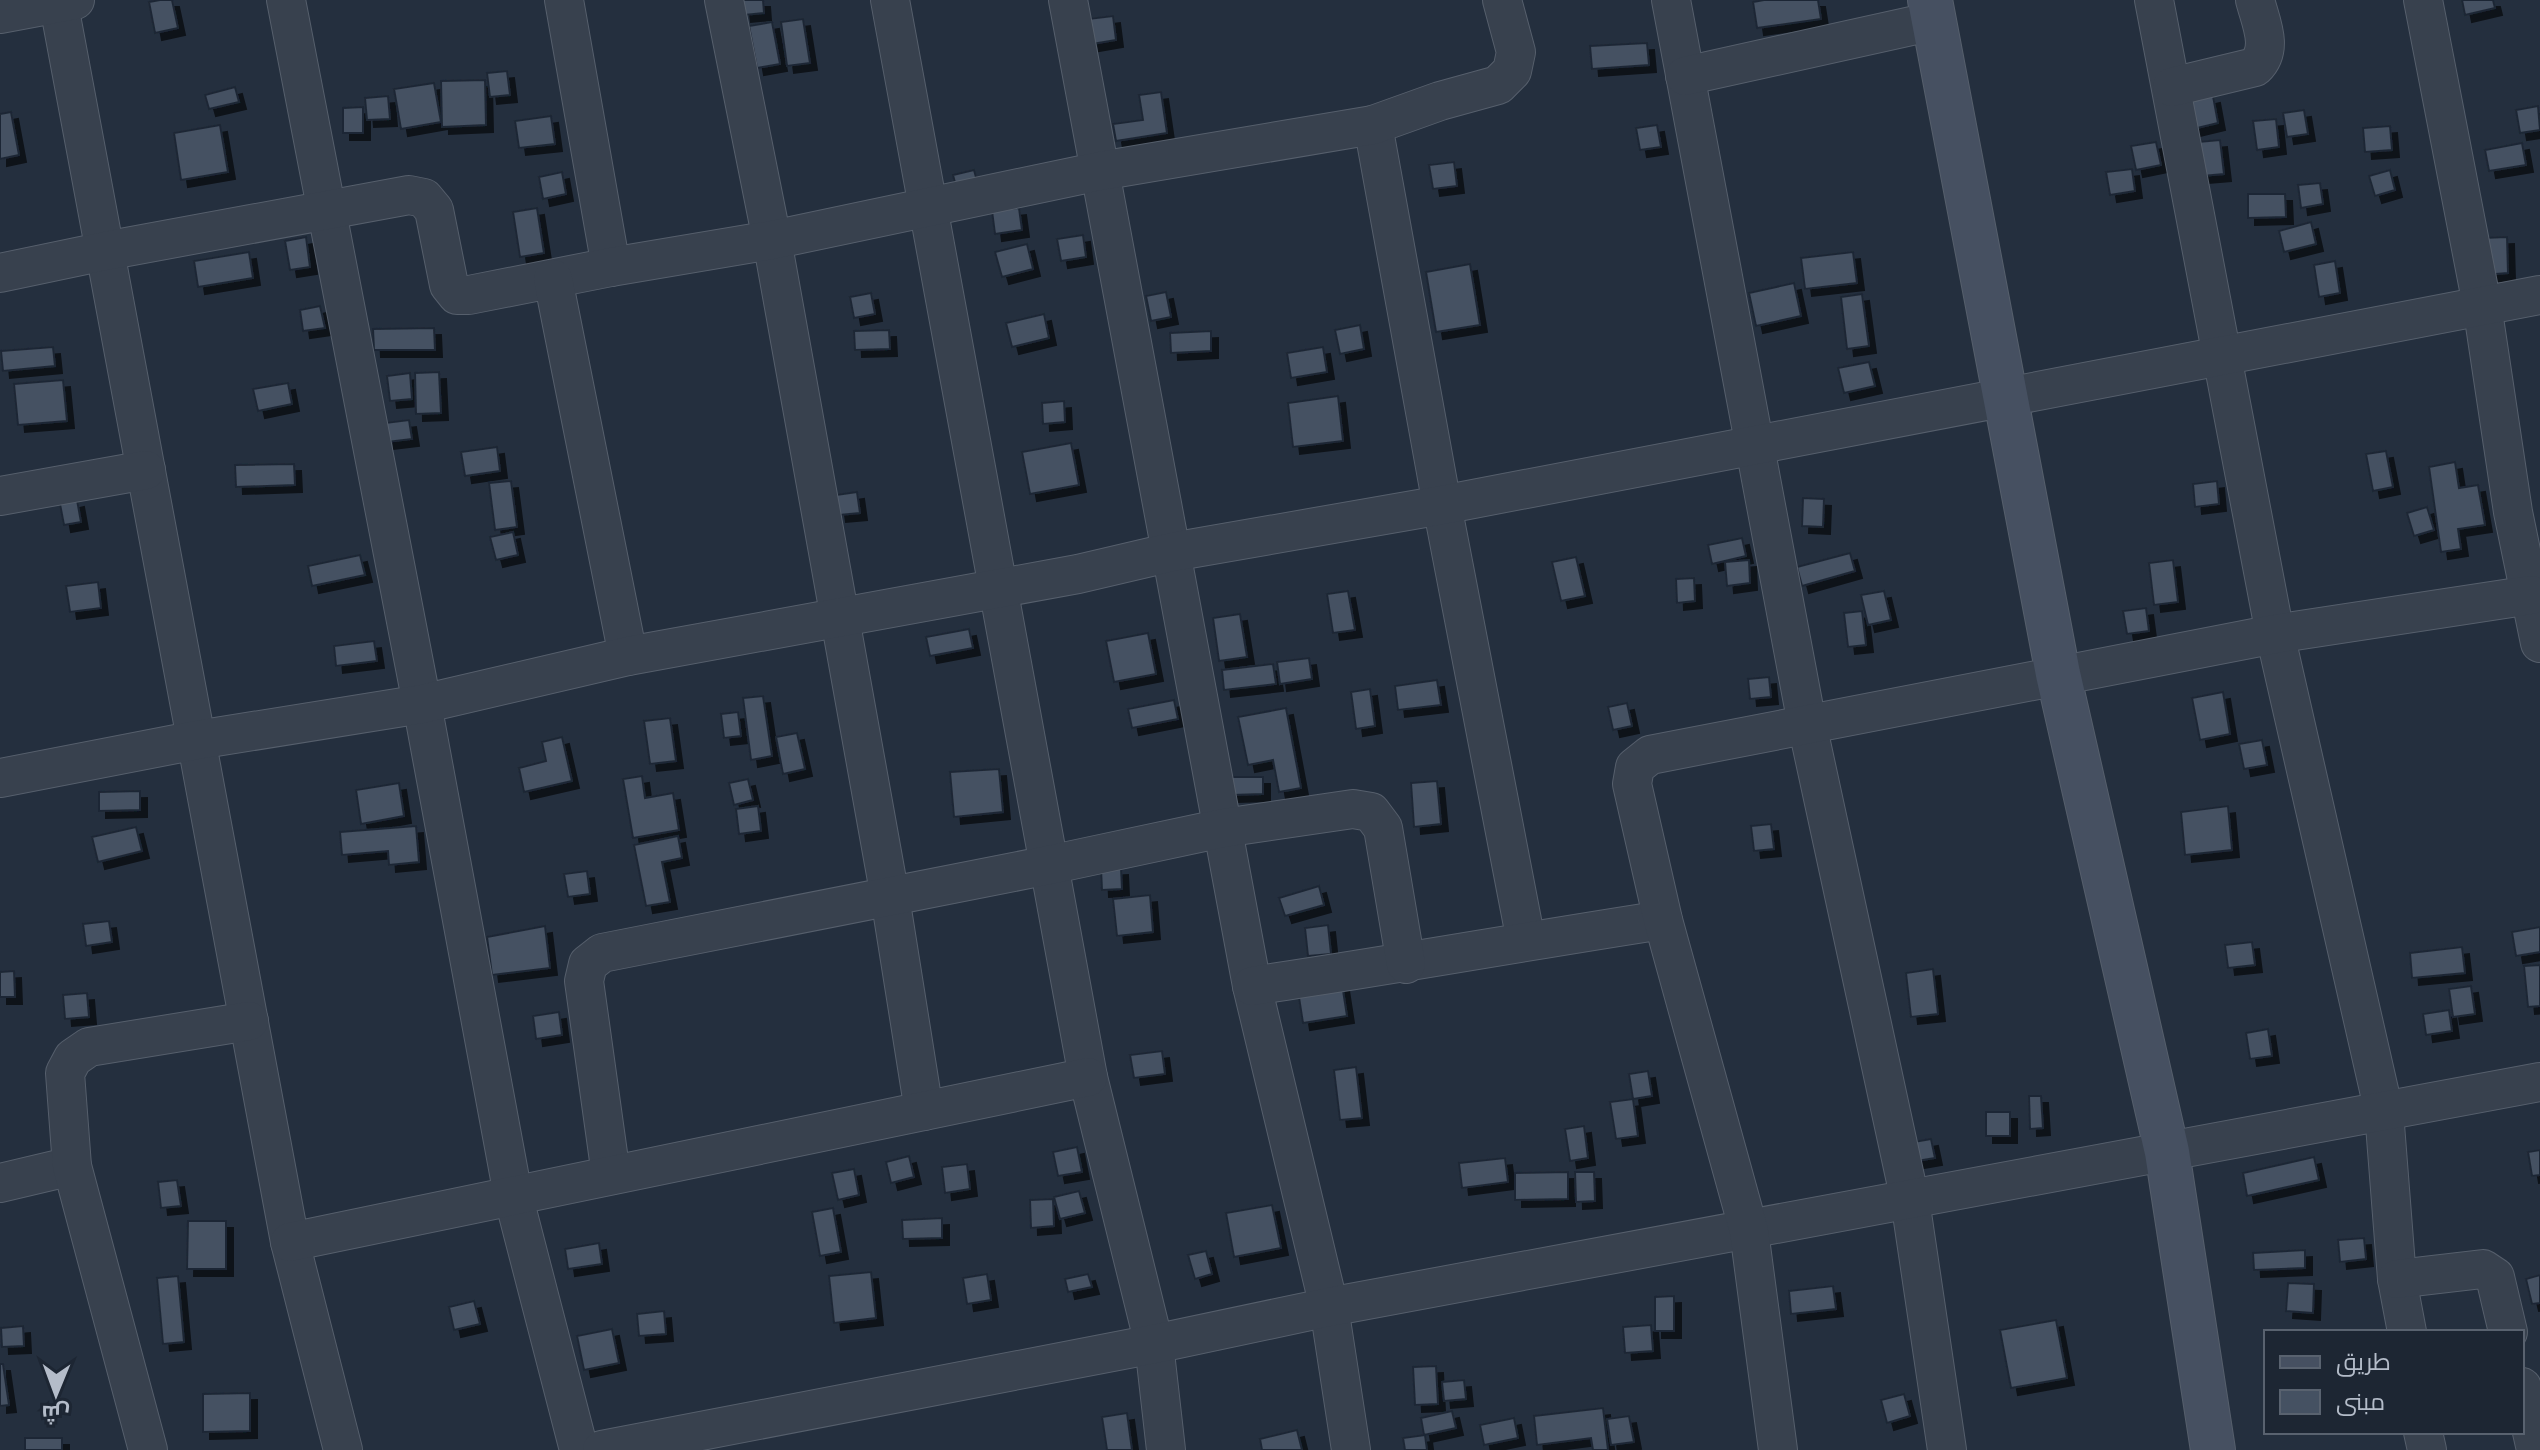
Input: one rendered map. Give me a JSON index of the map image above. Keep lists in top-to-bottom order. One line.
{"legend":["طريق","مبنى"],"north":"bottom"}
